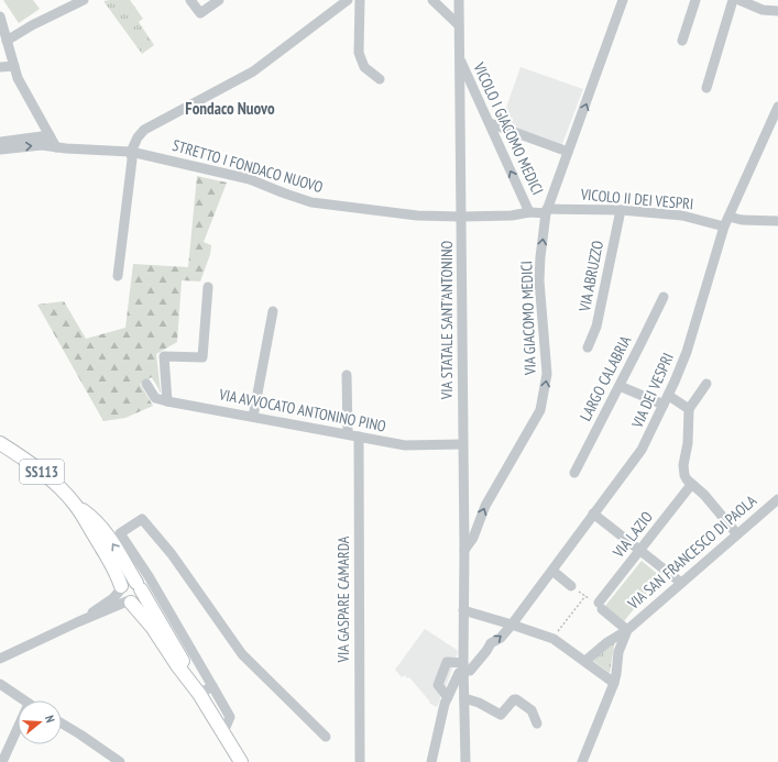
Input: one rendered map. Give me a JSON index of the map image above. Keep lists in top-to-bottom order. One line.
{"streets":{"main road":["SS113"],"street":["VICOLO I GIACOMO MEDICI","STRETTO I FONDACO NUOVO","VICOLO II DEI VESPRI","VIA ABRUZZO","VIA GIACOMO MEDICI","VIA STATALE SANT'ANTONINO","LARGO CALABRIA","VIA DEI VESPRI","VIA AVVOCATO ANTONINO PINO","VIA LAZIO","VIA SAN FRANCESCO DI PAOLA","VIA GASPARE CAMARDA"]},"crossings":[["VICOLO I GIACOMO MEDICI","STRETTO I FONDACO NUOVO"],["VICOLO I GIACOMO MEDICI","VICOLO II DEI VESPRI"],["VICOLO I GIACOMO MEDICI","VIA STATALE SANT'ANTONINO"],["STRETTO I FONDACO NUOVO","VICOLO II DEI VESPRI"],["STRETTO I FONDACO NUOVO","VIA STATALE SANT'ANTONINO"],["VICOLO II DEI VESPRI","VIA ABRUZZO"],["VICOLO II DEI VESPRI","VIA GIACOMO MEDICI"],["VICOLO II DEI VESPRI","VIA DEI VESPRI"],["VIA GIACOMO MEDICI","VIA STATALE SANT'ANTONINO"],["VIA STATALE SANT'ANTONINO","VIA DEI VESPRI"],["VIA STATALE SANT'ANTONINO","VIA AVVOCATO ANTONINO PINO"],["VIA AVVOCATO ANTONINO PINO","VIA GASPARE CAMARDA"]],"one_way":["VICOLO I GIACOMO MEDICI","VIA GIACOMO MEDICI"],"districts":["Fondaco Nuovo"],"north":"right"}
